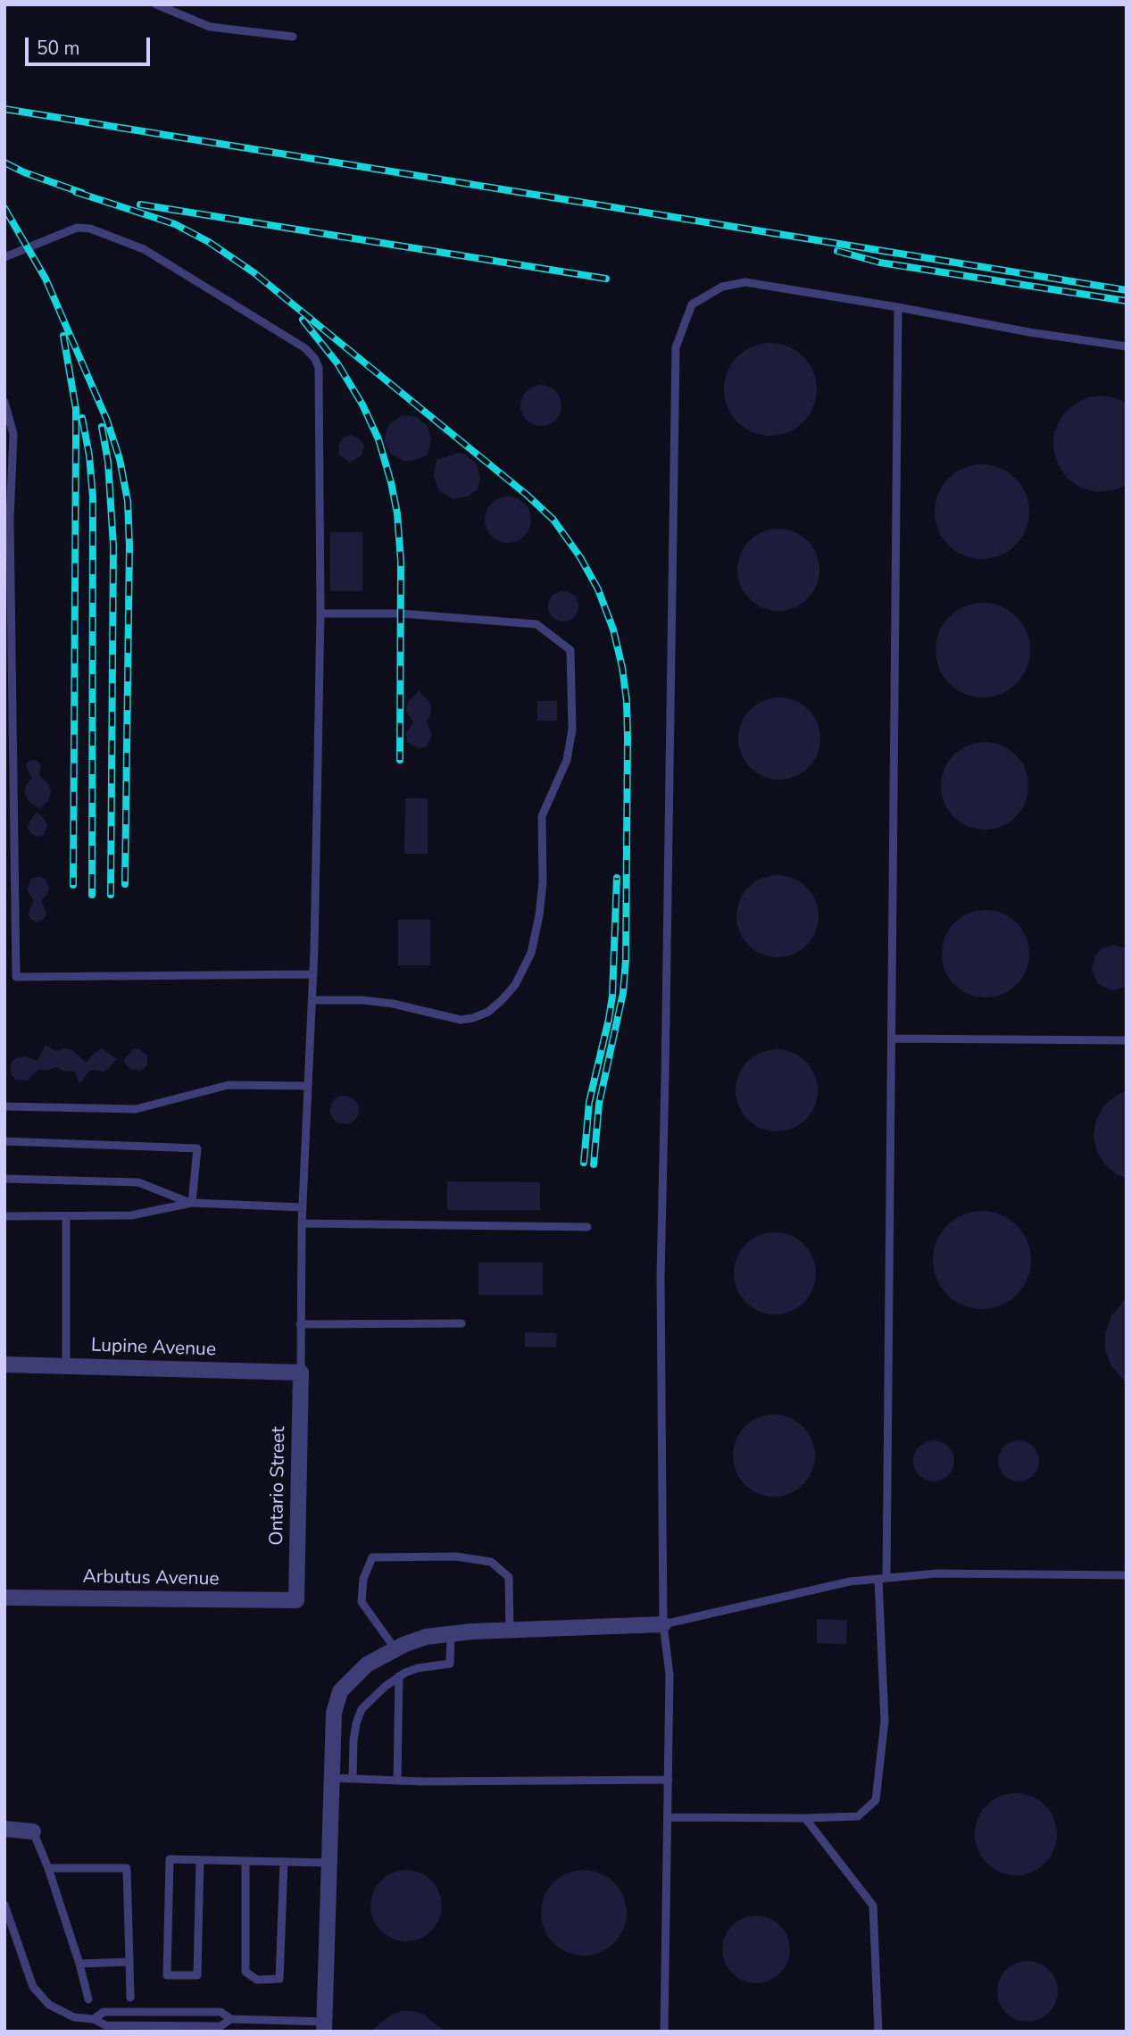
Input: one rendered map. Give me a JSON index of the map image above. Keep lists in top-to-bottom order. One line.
{"streets":{"street":["Lupine Avenue","Ontario Street","Arbutus Avenue"]},"crossings":[["Lupine Avenue","Ontario Street"],["Ontario Street","Arbutus Avenue"]],"scale_bar":"50 m"}
